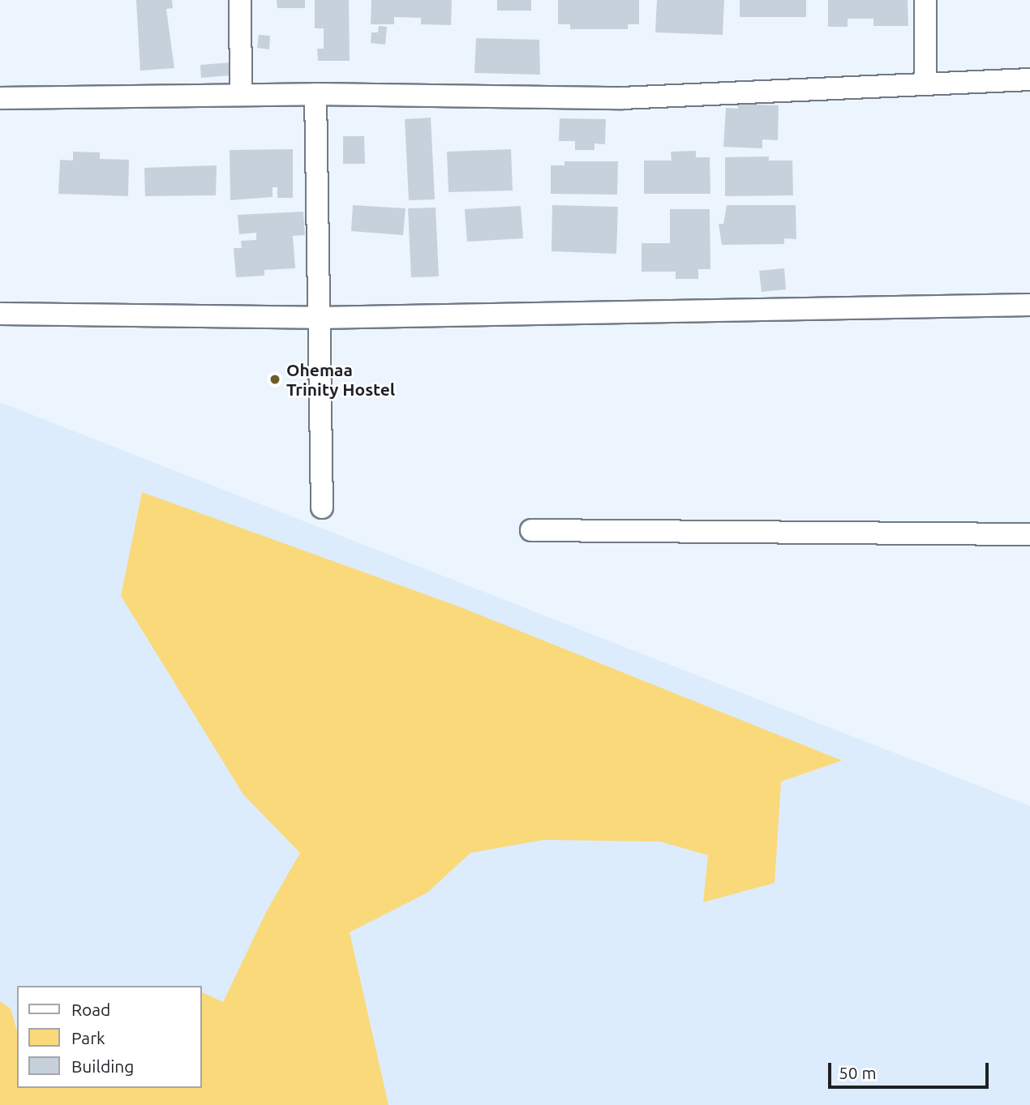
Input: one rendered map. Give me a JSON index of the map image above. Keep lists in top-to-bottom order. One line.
{"places":["Ohemaa Trinity Hostel"],"legend":["Road","Park","Building"],"scale_bar":"50 m"}
